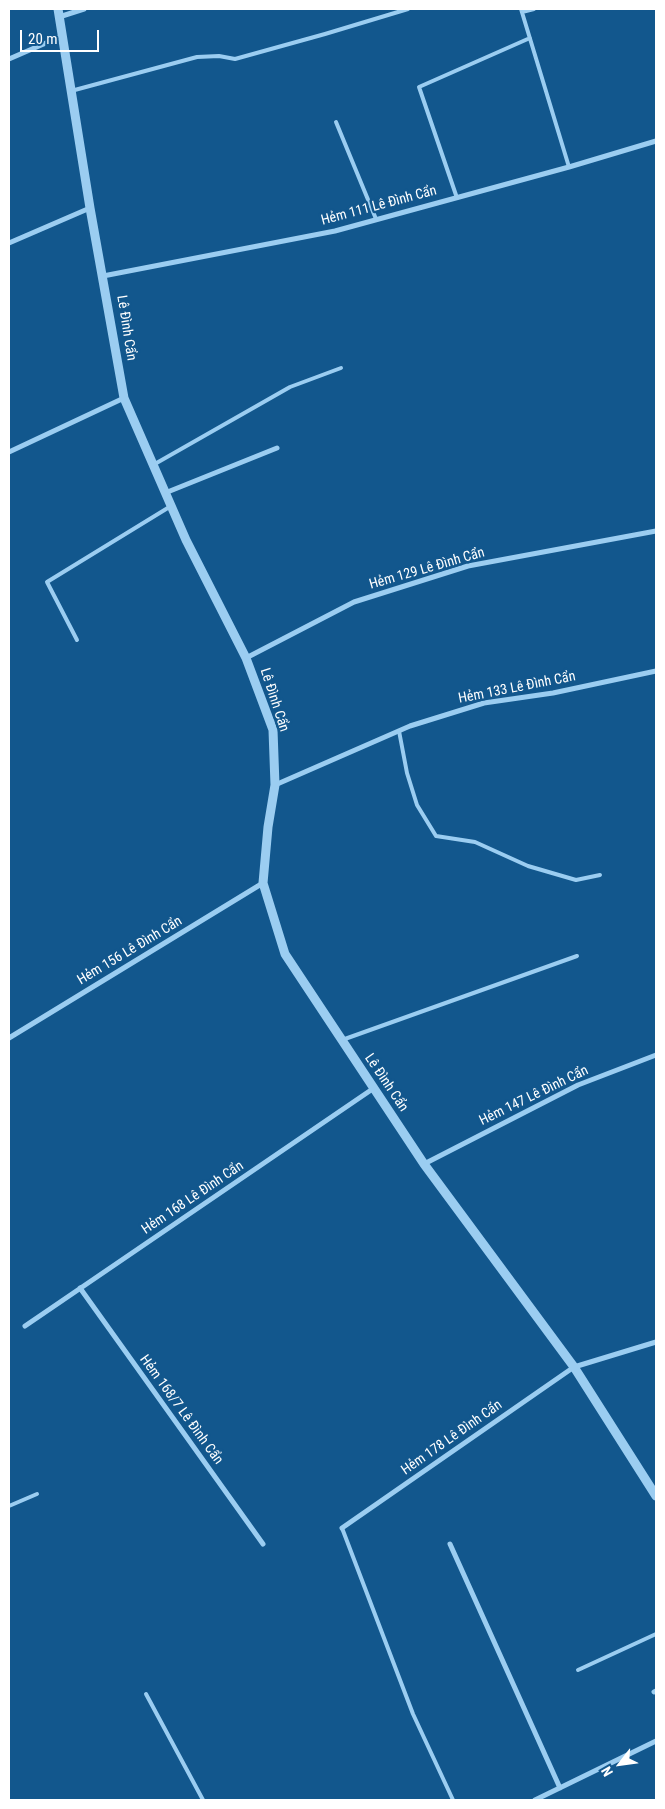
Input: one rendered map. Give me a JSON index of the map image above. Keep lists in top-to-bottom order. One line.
{"streets":{"street":["Hẻm 111 Lê Đình Cẩn","Lê Đình Cẩn","Hẻm 129 Lê Đình Cẩn","Hẻm 133 Lê Đình Cẩn","Hẻm 156 Lê Đình Cẩn","Hẻm 147 Lê Đình Cẩn","Hẻm 168 Lê Đình Cẩn","Hẻm 168/7 Lê Đình Cẩn","Hẻm 178 Lê Đình Cẩn"]},"crossings":[["Hẻm 111 Lê Đình Cẩn","Lê Đình Cẩn"],["Lê Đình Cẩn","Hẻm 129 Lê Đình Cẩn"],["Lê Đình Cẩn","Hẻm 133 Lê Đình Cẩn"],["Lê Đình Cẩn","Hẻm 156 Lê Đình Cẩn"],["Lê Đình Cẩn","Hẻm 147 Lê Đình Cẩn"],["Lê Đình Cẩn","Hẻm 168 Lê Đình Cẩn"],["Lê Đình Cẩn","Hẻm 178 Lê Đình Cẩn"],["Hẻm 168 Lê Đình Cẩn","Hẻm 168/7 Lê Đình Cẩn"]],"scale_bar":"20 m","north":"bottom left"}
